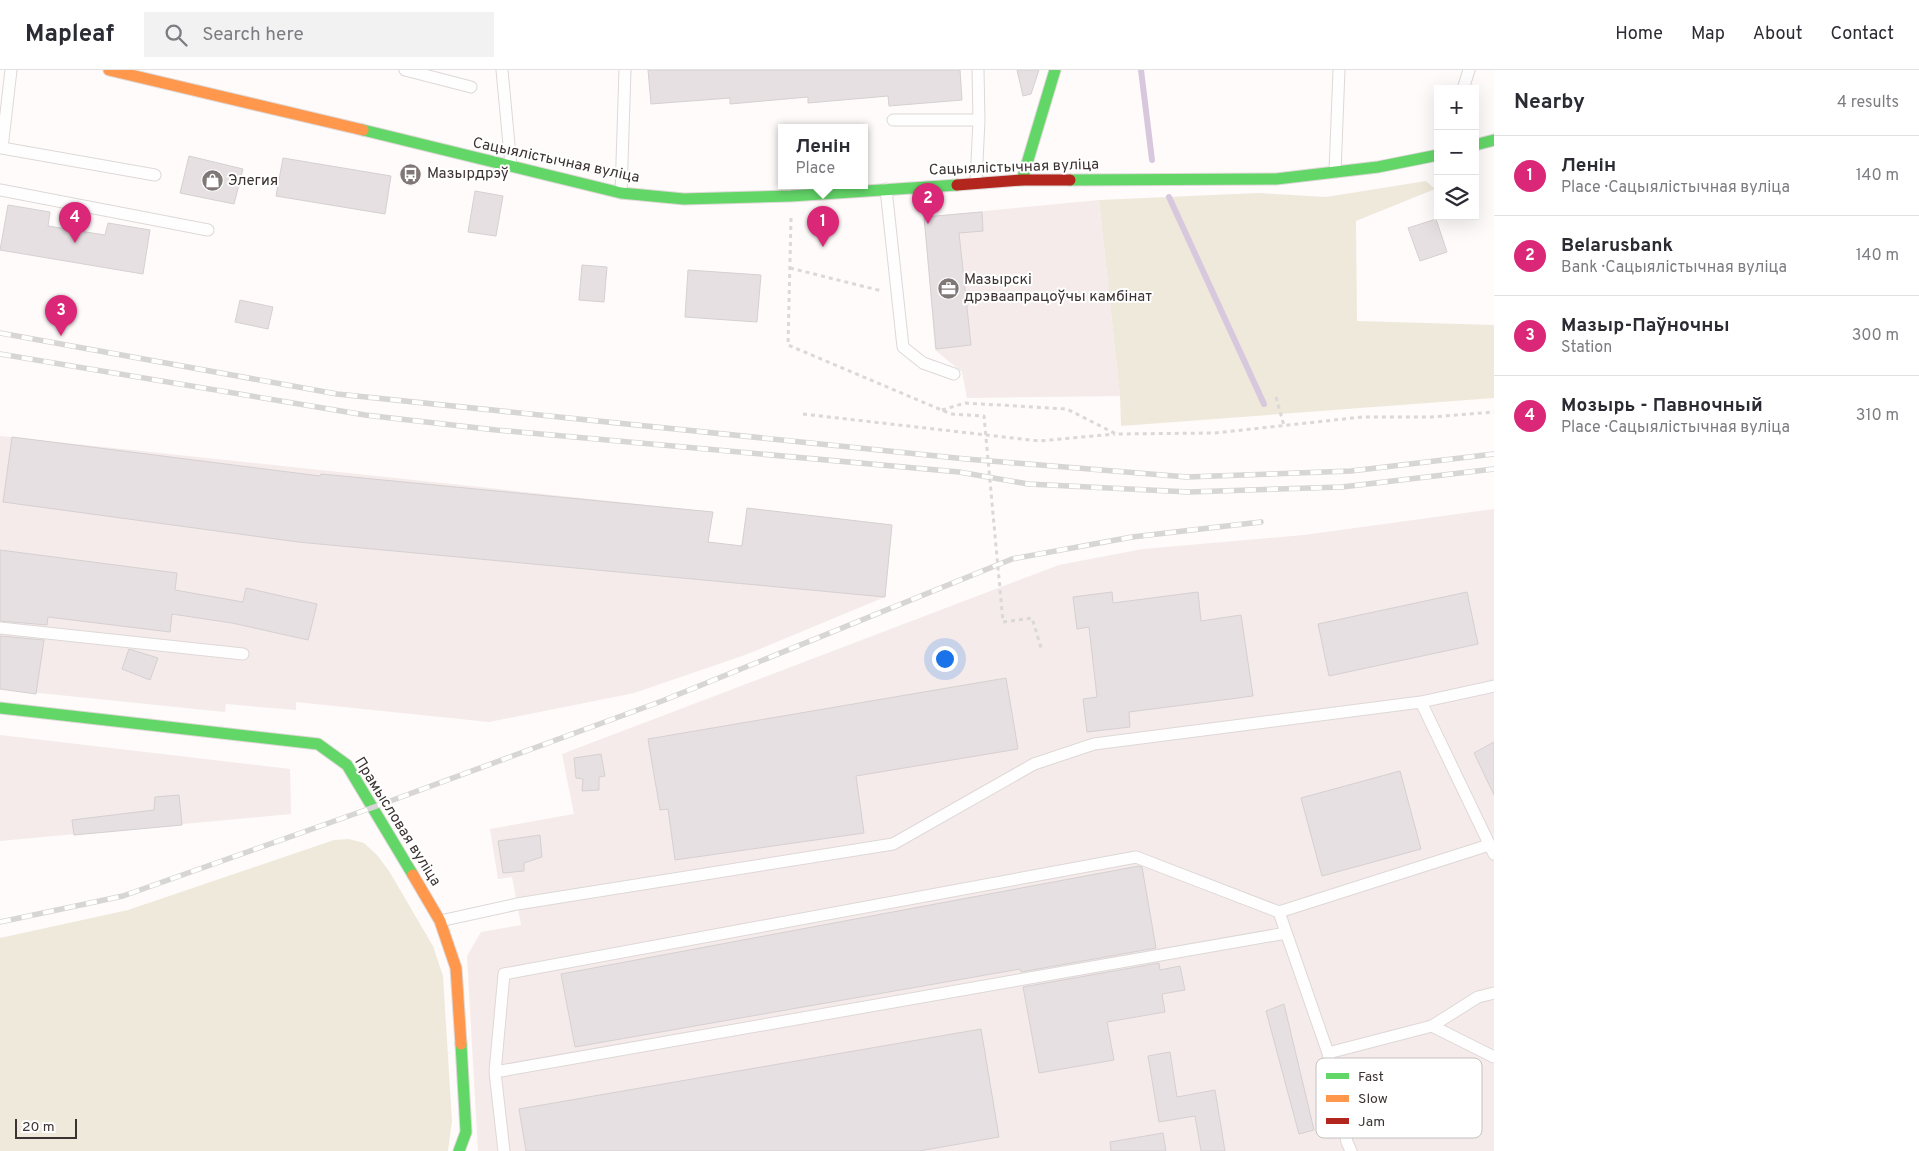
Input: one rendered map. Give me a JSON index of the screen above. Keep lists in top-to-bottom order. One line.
{"streets":{"street":["Сацыялістычная вуліца","Прамысловая вуліца"]},"places":{"bus stop":["Мазырдрэў"],"shop":["Элегия"],"office":["Мазырскі дрэваапрацоўчы камбінат"]},"legend":["Fast","Slow","Jam"],"scale_bar":"20 m","page":{"header":"Mapleaf","search":"Search here","nav":["Home","Map","About","Contact"],"heading":["Nearby","4 results"],"map_buttons":["+","−"],"popup":["Ленін","Place"],"list":[{"mark":"1","name":"Ленін","note":"Place · Сацыялістычная вуліца","value":"140 m"},{"mark":"2","name":"Belarusbank","note":"Bank · Сацыялістычная вуліца","value":"140 m"},{"mark":"3","name":"Мазыр-Паўночны","note":"Station","value":"300 m"},{"mark":"4","name":"Мозырь - Павночный","note":"Place · Сацыялістычная вуліца","value":"310 m"}],"pins":["2","4","1","3"],"scale":"20 m"}}
